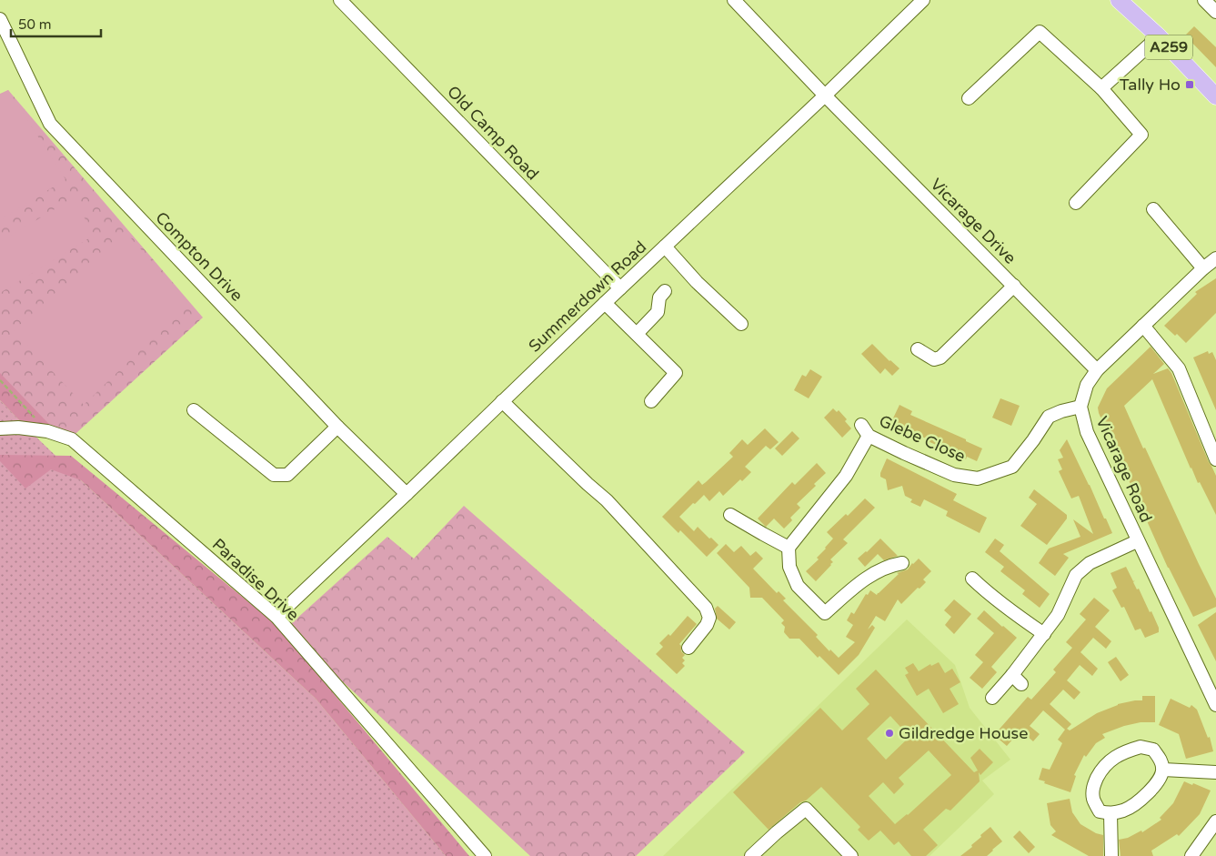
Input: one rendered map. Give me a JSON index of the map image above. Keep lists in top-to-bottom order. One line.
{"streets":{"main road":["A259"],"street":["Old Camp Road","Vicarage Drive","Compton Drive","Summerdown Road","Glebe Close","Vicarage Road","Paradise Drive"]},"crossings":[["Old Camp Road","Summerdown Road"],["Vicarage Drive","Summerdown Road"],["Vicarage Drive","Vicarage Road"],["Compton Drive","Summerdown Road"],["Summerdown Road","Paradise Drive"],["Glebe Close","Vicarage Road"]],"places":{"transit":["Tally Ho"],"other":["Gildredge House"]},"scale_bar":"50 m"}
